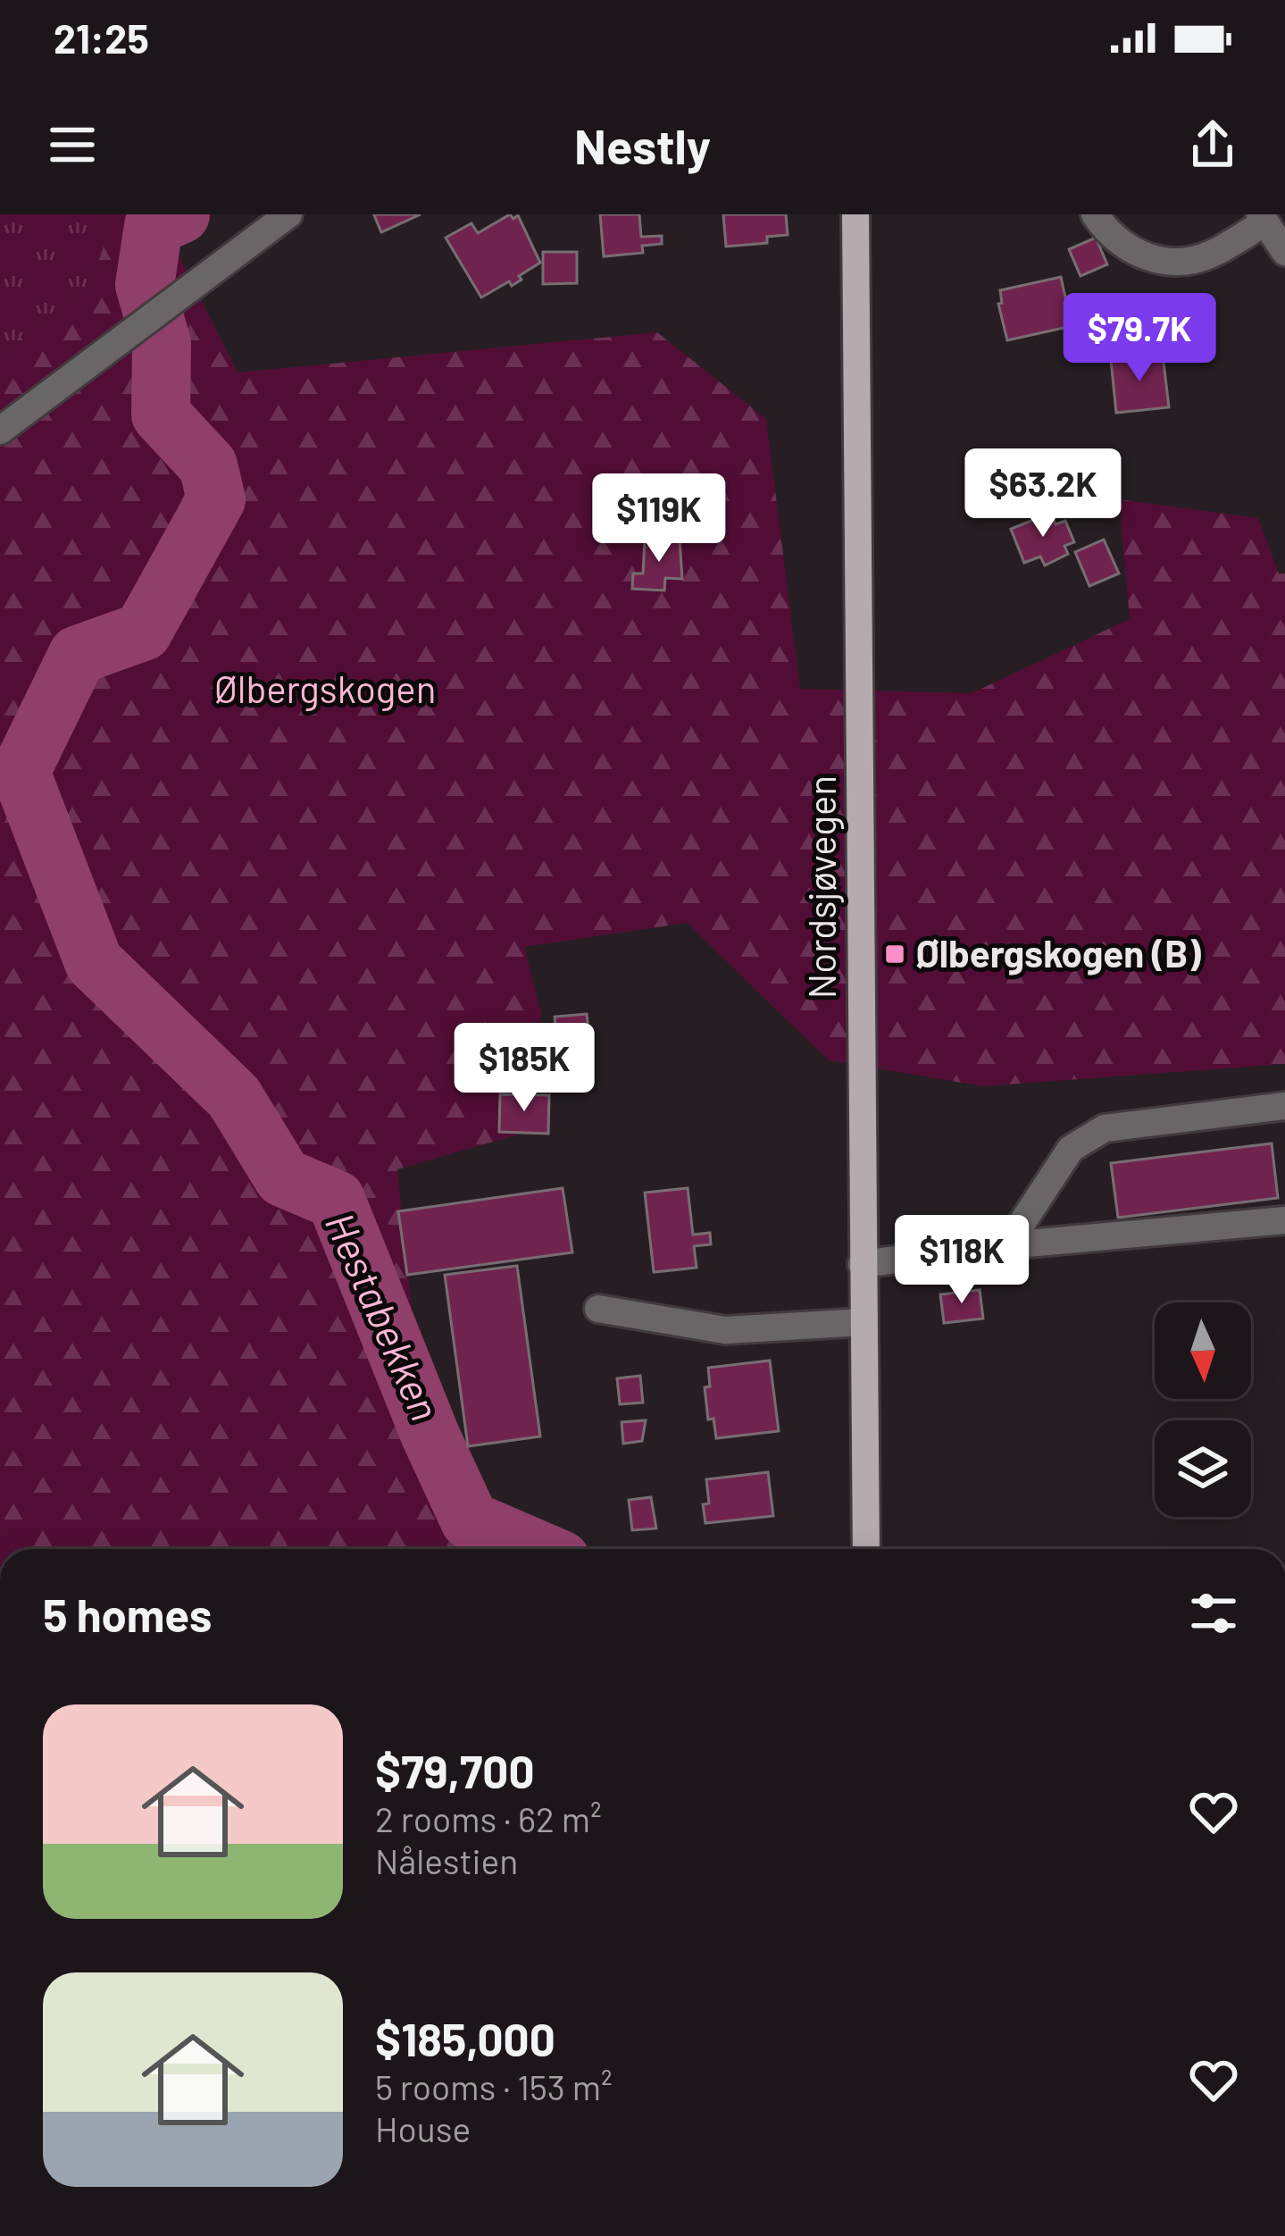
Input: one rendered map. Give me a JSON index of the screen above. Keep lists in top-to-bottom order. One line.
{"streets":{"main road":["Nordsjøvegen"]},"water":["Hestabekken"],"parks":["Ølbergskogen"],"places":{"transit":["Ølbergskogen (B)"]},"north":"bottom","page":{"status":"21:25","header":"Nestly","price":["$79.7K","$63.2K","$119K","$185K","$118K"],"heading":"5 homes","list":[{"name":"$79,700","note":"2 rooms · 62 m² · Nålestien"},{"name":"$185,000","note":"5 rooms · 153 m² · House"}]}}
